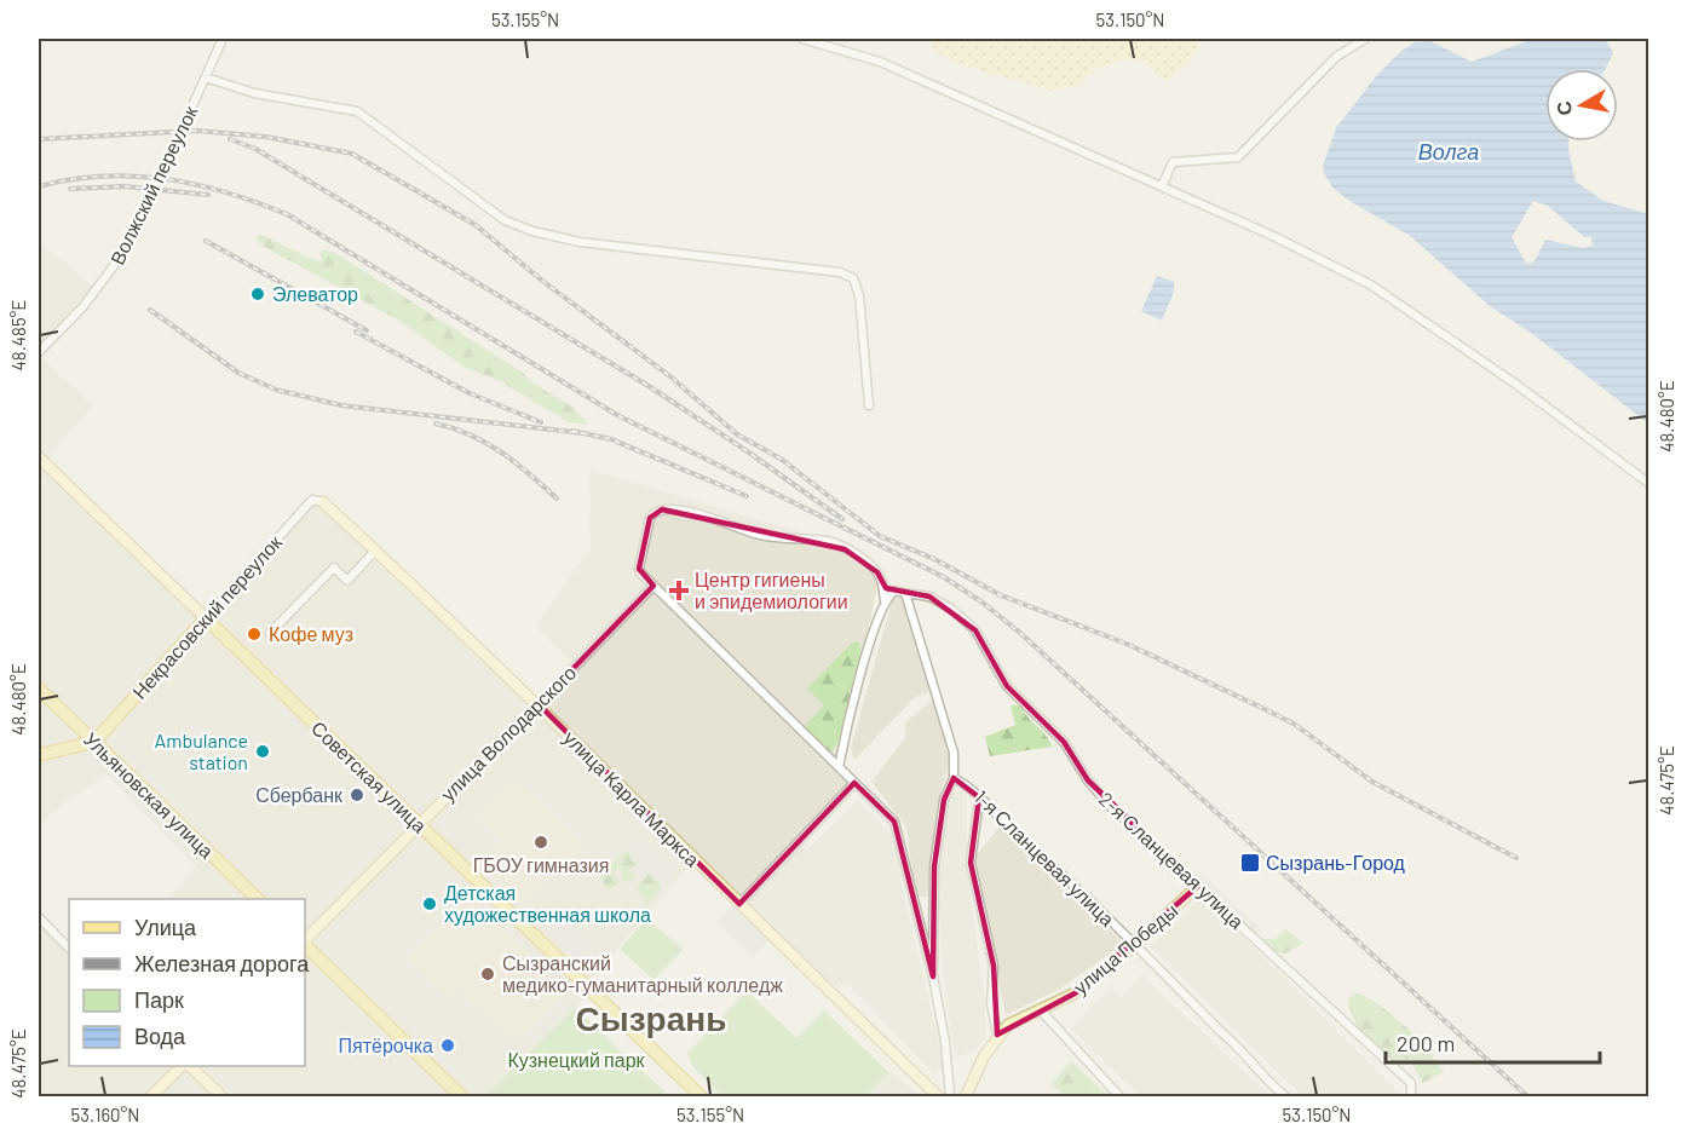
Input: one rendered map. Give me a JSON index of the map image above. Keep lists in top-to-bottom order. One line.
{"streets":{"main road":["Некрасовский переулок","Советская улица","Ульяновская улица"],"street":["Волжский переулок","улица Володарского","улица Карла Маркса","1-я Сланцевая улица","2-я Сланцевая улица","улица Победы"]},"crossings":[["Некрасовский переулок","Советская улица"],["Некрасовский переулок","Ульяновская улица"],["Некрасовский переулок","улица Карла Маркса"],["улица Володарского","Советская улица"],["улица Володарского","улица Карла Маркса"],["1-я Сланцевая улица","улица Победы"],["2-я Сланцевая улица","улица Победы"]],"districts":["Сызрань"],"water":["Волга"],"parks":["Кузнецкий парк"],"places":{"other":["Элеватор","Кофе муз","Ambulance station","Сбербанк","ГБОУ гимназия","Детская художественная школа","Сызранский медико-гуманитарный колледж","Пятёрочка"],"health":["Центр гигиены и эпидемиологии"],"transit":["Сызрань-Город"]},"legend":["Улица","Железная дорога","Парк","Вода"],"scale_bar":"200 m","north":"left","coordinates":["53.155°N","53.150°N","48.485°E","48.480°E","48.475°E","53.160°N"]}
